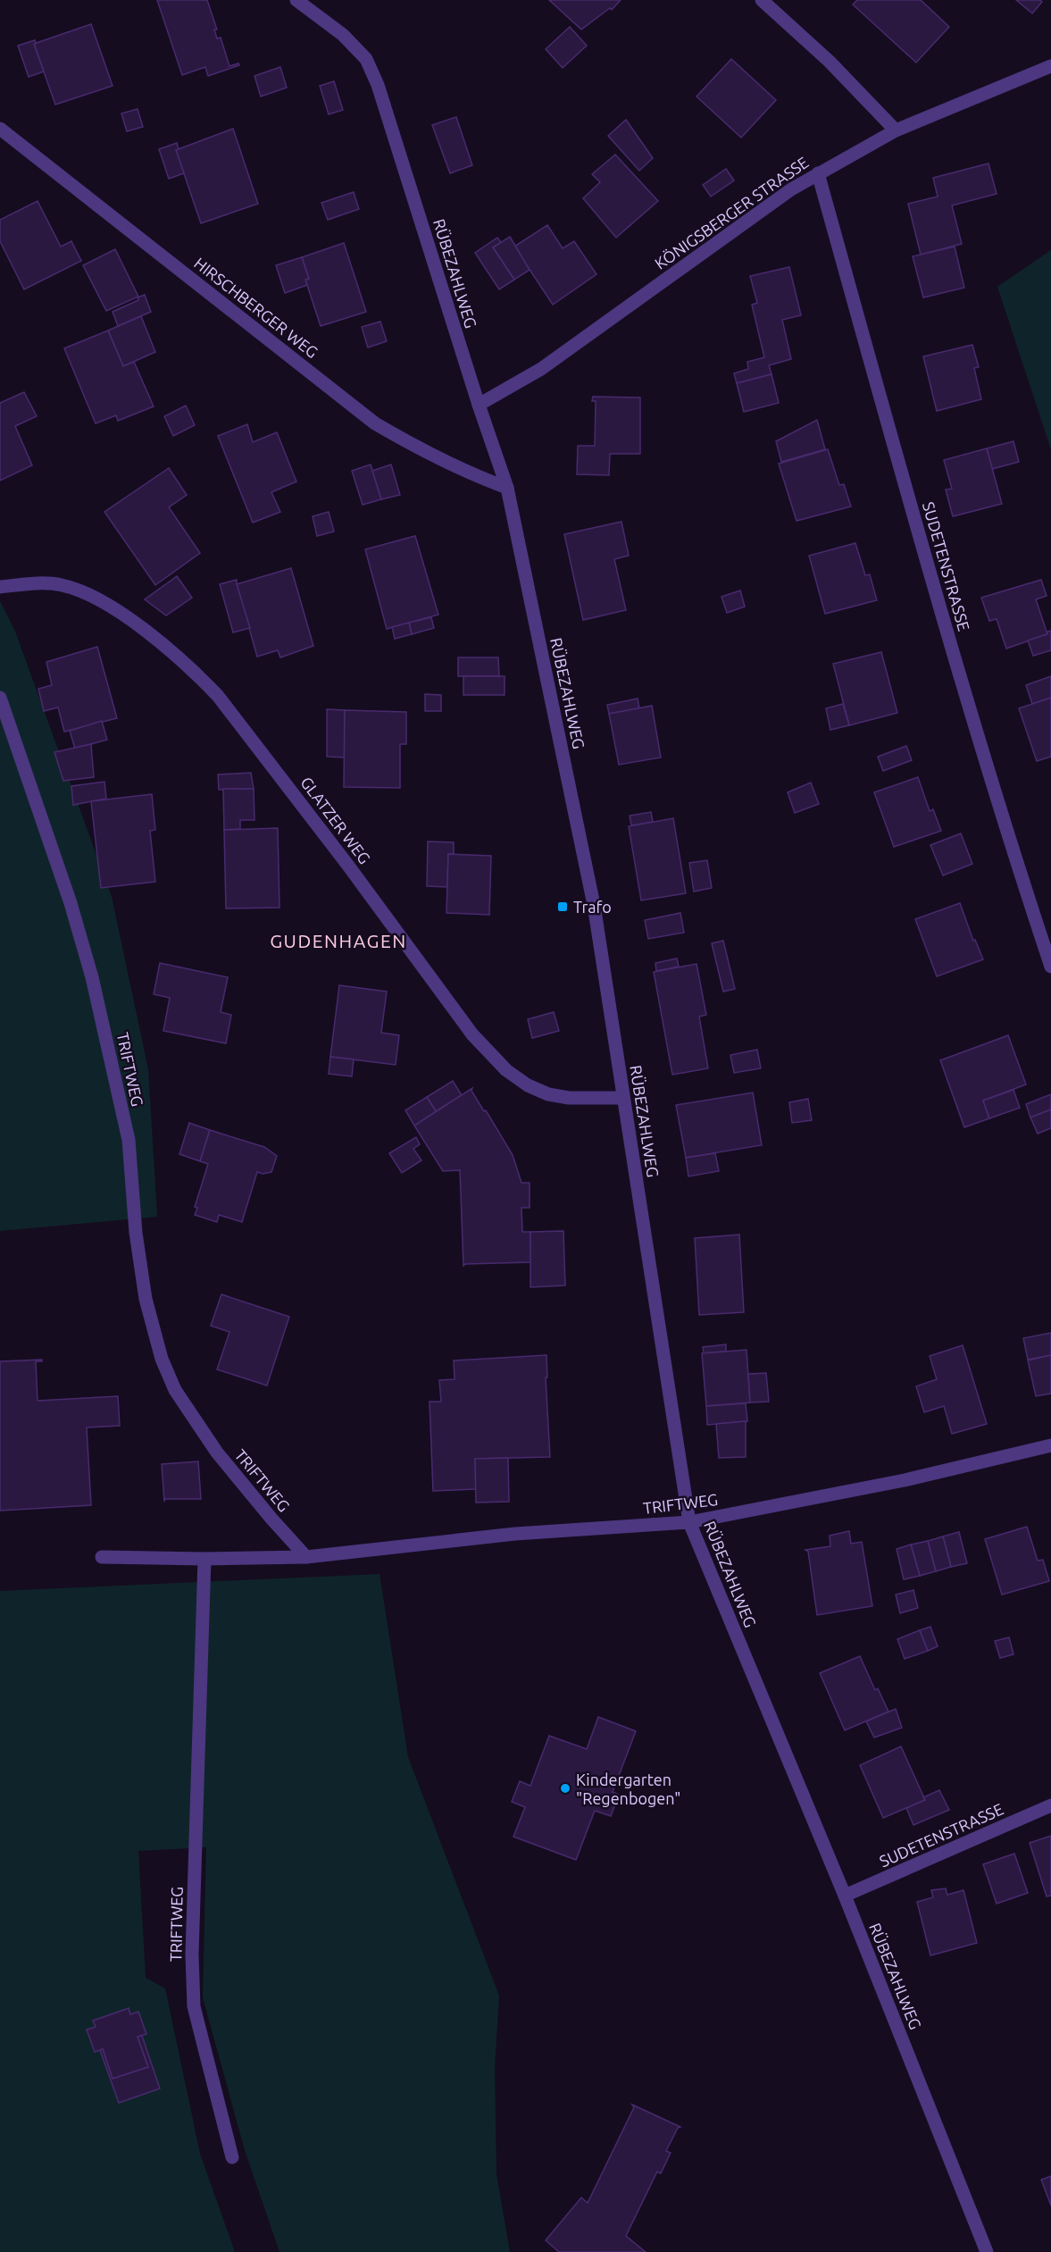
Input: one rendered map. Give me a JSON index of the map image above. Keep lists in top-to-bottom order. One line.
{"streets":{"street":["KÖNIGSBERGER STRASSE","RÜBEZAHLWEG","HIRSCHBERGER WEG","SUDETENSTRASSE","GLATZER WEG","TRIFTWEG"]},"crossings":[["KÖNIGSBERGER STRASSE","RÜBEZAHLWEG"],["KÖNIGSBERGER STRASSE","SUDETENSTRASSE"],["RÜBEZAHLWEG","HIRSCHBERGER WEG"],["RÜBEZAHLWEG","SUDETENSTRASSE"],["RÜBEZAHLWEG","GLATZER WEG"],["RÜBEZAHLWEG","TRIFTWEG"]],"districts":["GUDENHAGEN"],"places":{"transit":["Trafo"],"other":["Kindergarten \"Regenbogen\""]}}
